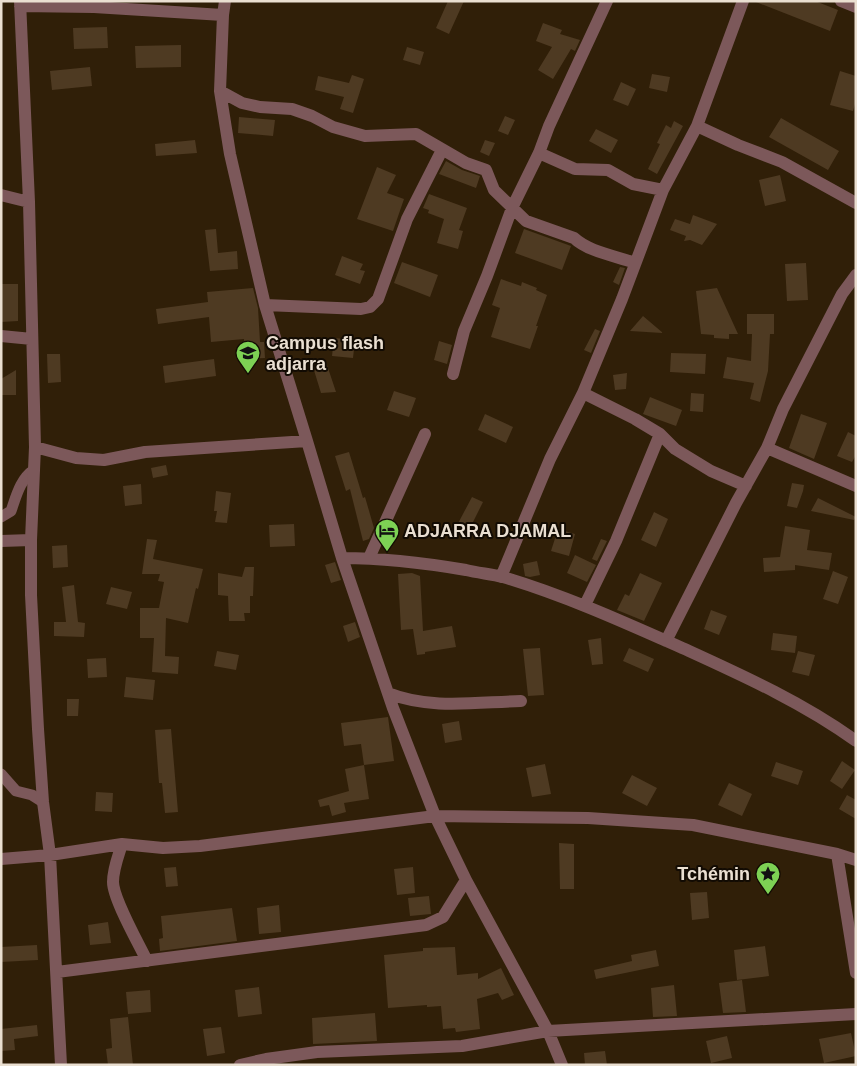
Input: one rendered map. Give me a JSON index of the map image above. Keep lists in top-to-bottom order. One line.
{"places":{"school or university":["Campus flash adjarra"],"hotel":["ADJARRA DJAMAL"],"place":["Tchémin"]}}
